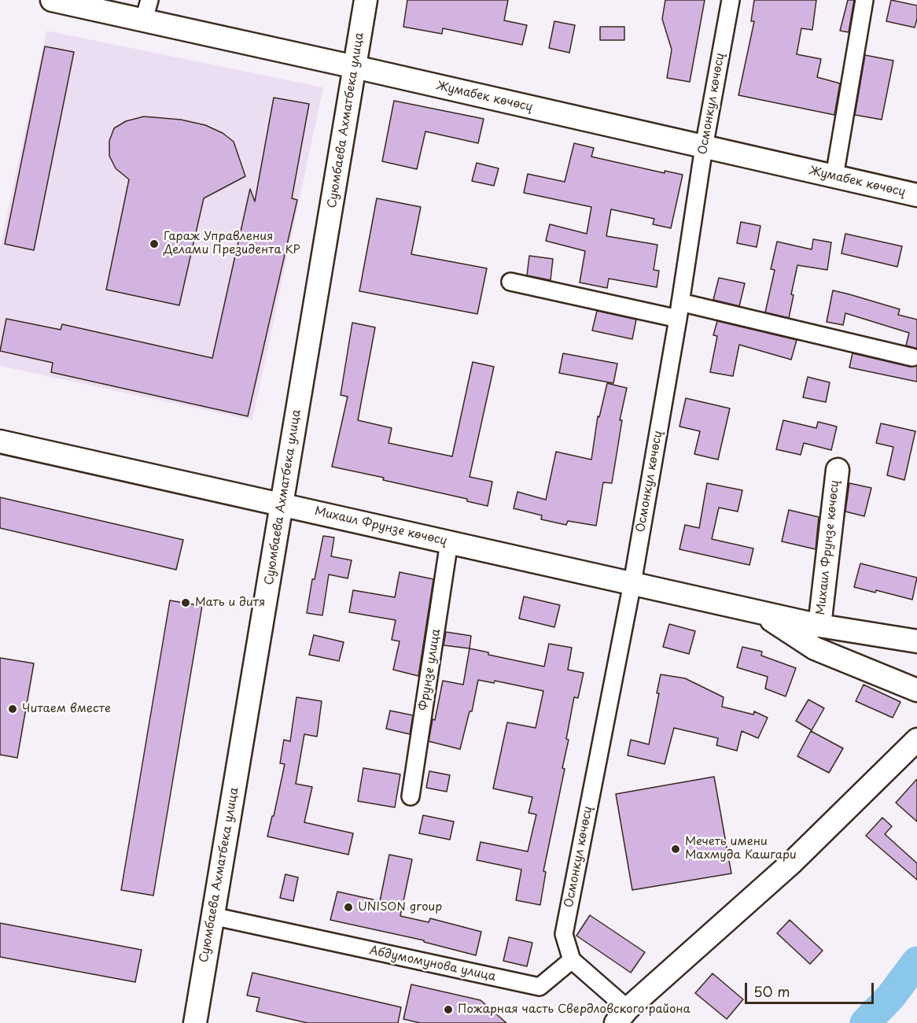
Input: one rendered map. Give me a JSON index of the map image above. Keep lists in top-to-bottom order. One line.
{"streets":{"street":["Жумабек көчөсү","Осмонкул көчөсү","Суюмбаева Ахматбека улица","Михаил Фрунзе көчөсү","Фрунзе улица","Абдумомунова улица"]},"crossings":[["Жумабек көчөсү","Осмонкул көчөсү"],["Жумабек көчөсү","Суюмбаева Ахматбека улица"],["Осмонкул көчөсү","Михаил Фрунзе көчөсү"],["Осмонкул көчөсү","Абдумомунова улица"],["Суюмбаева Ахматбека улица","Михаил Фрунзе көчөсү"],["Суюмбаева Ахматбека улица","Абдумомунова улица"],["Михаил Фрунзе көчөсү","Фрунзе улица"]],"places":["Гараж Управления Делами Президента КР","Мать и дитя","Читаем вместе","Мечеть имени Махмуда Кашгари","UNISON group","Пожарная часть Свердловского района"],"scale_bar":"50 m"}
